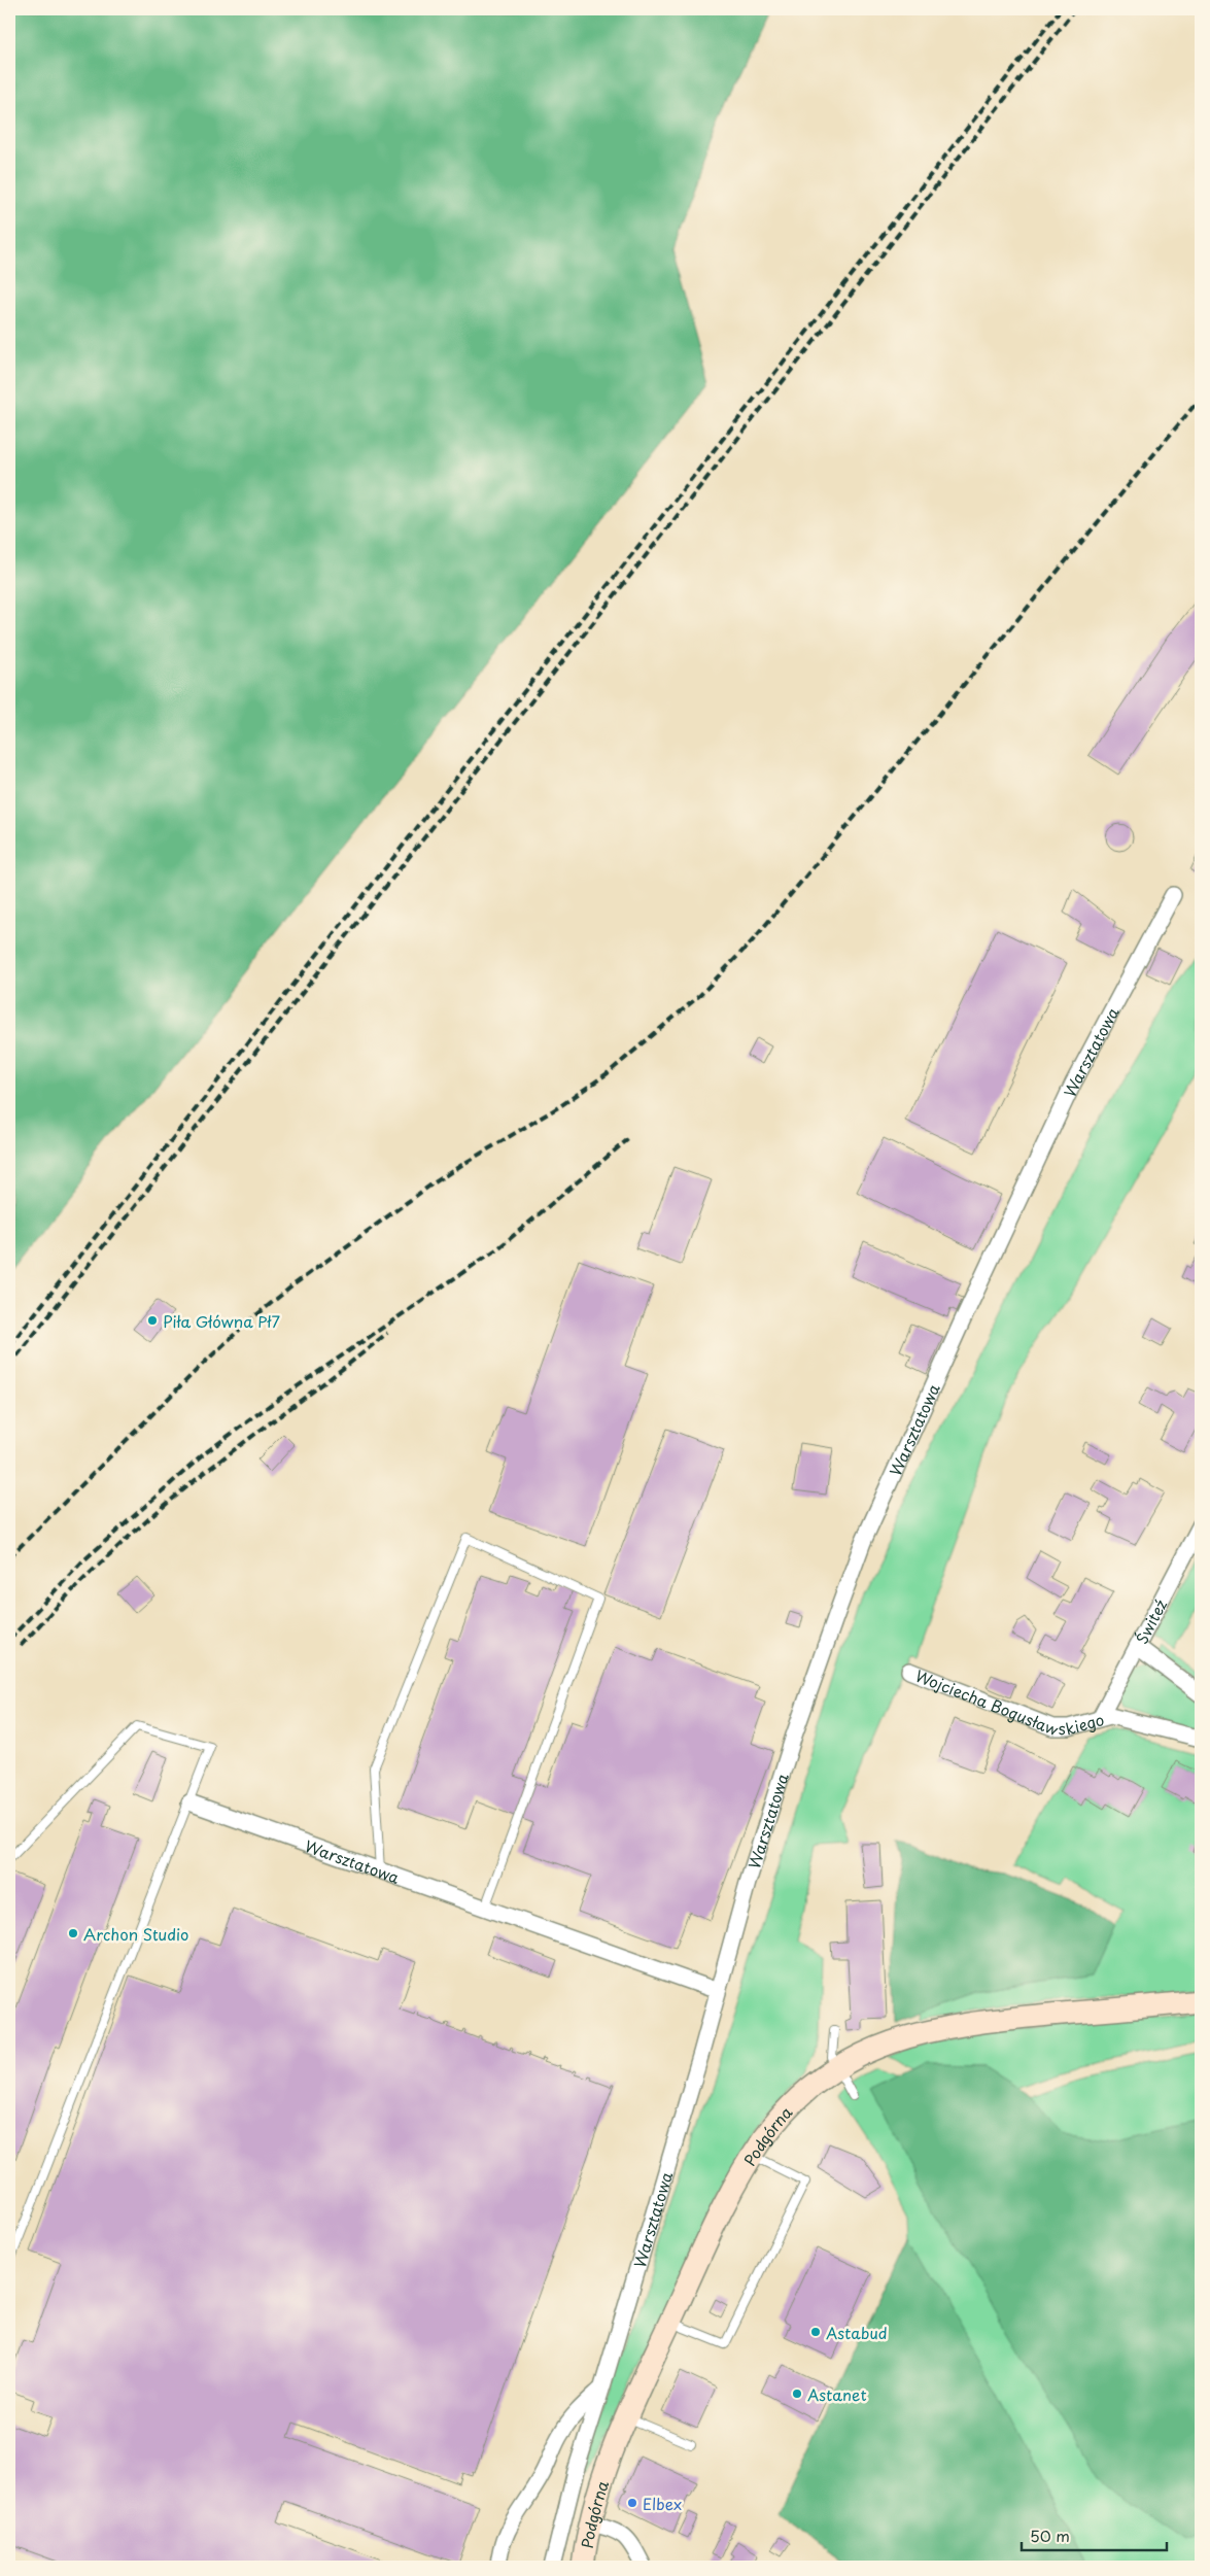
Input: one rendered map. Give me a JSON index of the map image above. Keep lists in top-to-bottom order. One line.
{"streets":{"street":["Warsztatowa","Świteź","Wojciecha Bogusławskiego","Podgórna"]},"crossings":[["Świteź","Wojciecha Bogusławskiego"]],"places":["Piła Główna Pł7","Archon Studio","Astabud","Astanet","Elbex"],"scale_bar":"50 m"}
